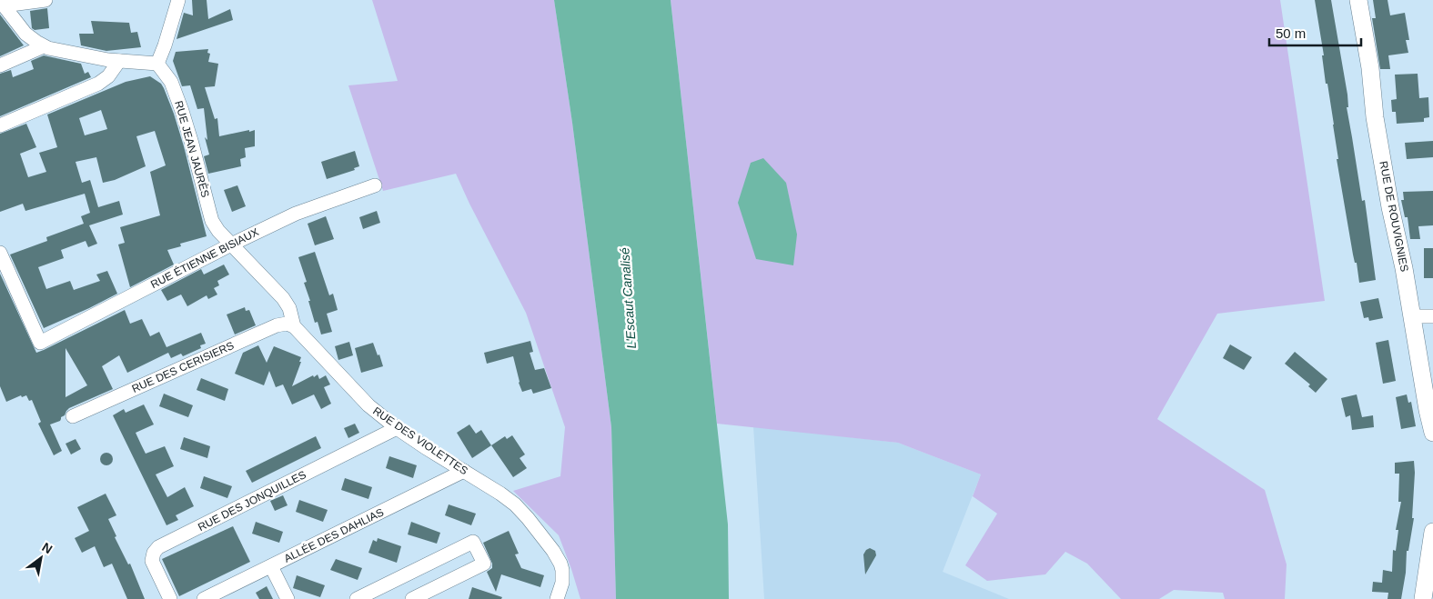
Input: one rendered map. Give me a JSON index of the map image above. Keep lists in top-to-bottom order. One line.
{"streets":{"street":["RUE JEAN JAURÈS","RUE DE ROUVIGNIES","RUE ÉTIENNE BISIAUX","RUE DES CERISIERS","RUE DES VIOLETTES","RUE DES JONQUILLES","ALLÉE DES DAHLIAS"]},"crossings":[["RUE JEAN JAURÈS","RUE ÉTIENNE BISIAUX"],["RUE JEAN JAURÈS","RUE DES VIOLETTES"],["RUE ÉTIENNE BISIAUX","RUE DES VIOLETTES"],["RUE DES CERISIERS","RUE DES VIOLETTES"],["RUE DES VIOLETTES","RUE DES JONQUILLES"],["RUE DES VIOLETTES","ALLÉE DES DAHLIAS"]],"water":["L'Escaut Canalisé"],"scale_bar":"50 m","north":"top right"}
